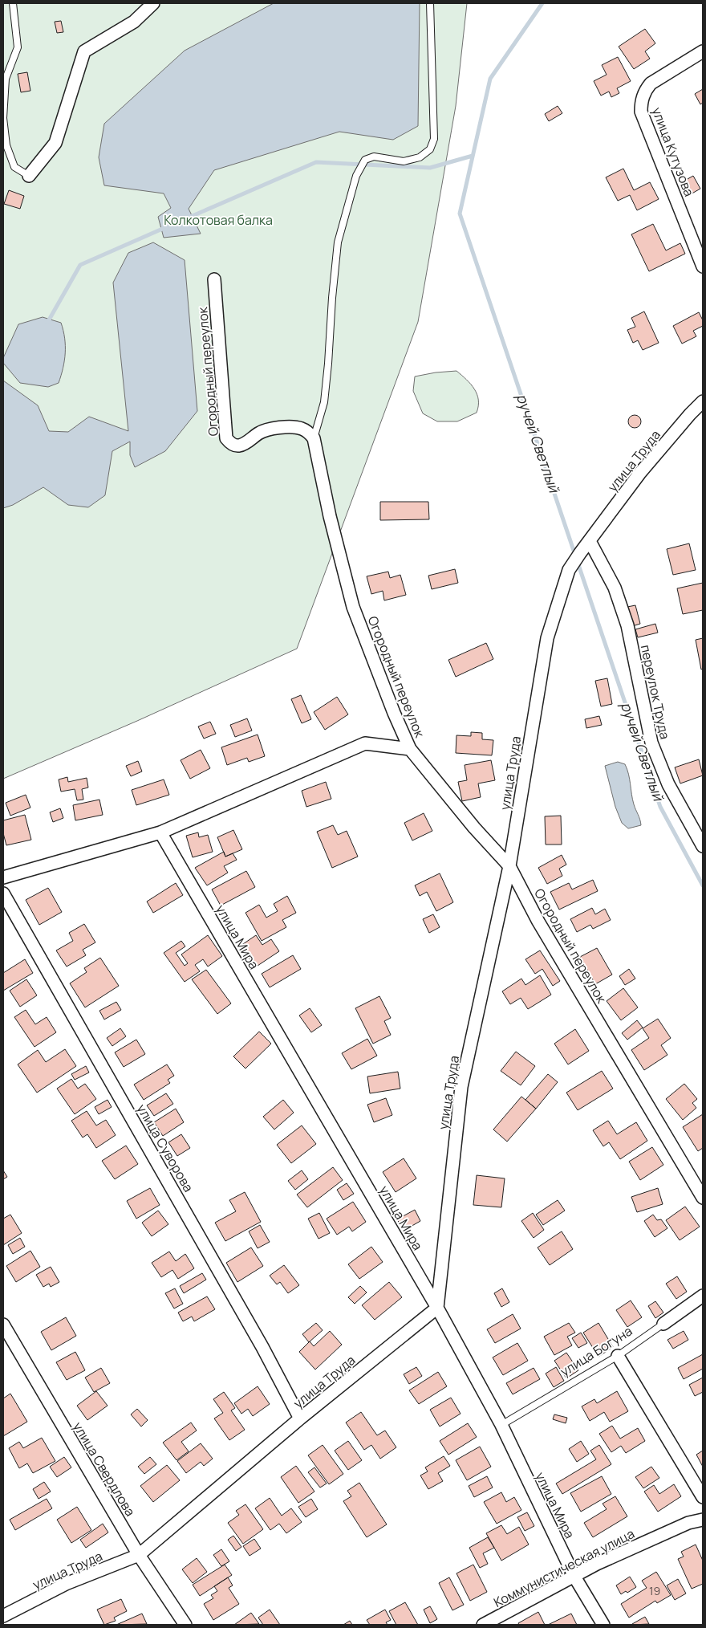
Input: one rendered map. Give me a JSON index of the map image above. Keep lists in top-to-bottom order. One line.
{"streets":{"street":["улица Кутузова","Огородный переулок","улица Труда","переулок Труда","улица Мира","улица Суворова","улица Богуна","улица Свердлова","Коммунистическая улица"]},"crossings":[["Огородный переулок","улица Труда"],["улица Труда","переулок Труда"],["улица Труда","улица Мира"],["улица Труда","улица Суворова"],["улица Труда","улица Свердлова"],["улица Мира","улица Богуна"],["улица Мира","Коммунистическая улица"]],"water":["ручей Светлый"],"parks":["Колкотовая балка"],"house_numbers":["19"]}
